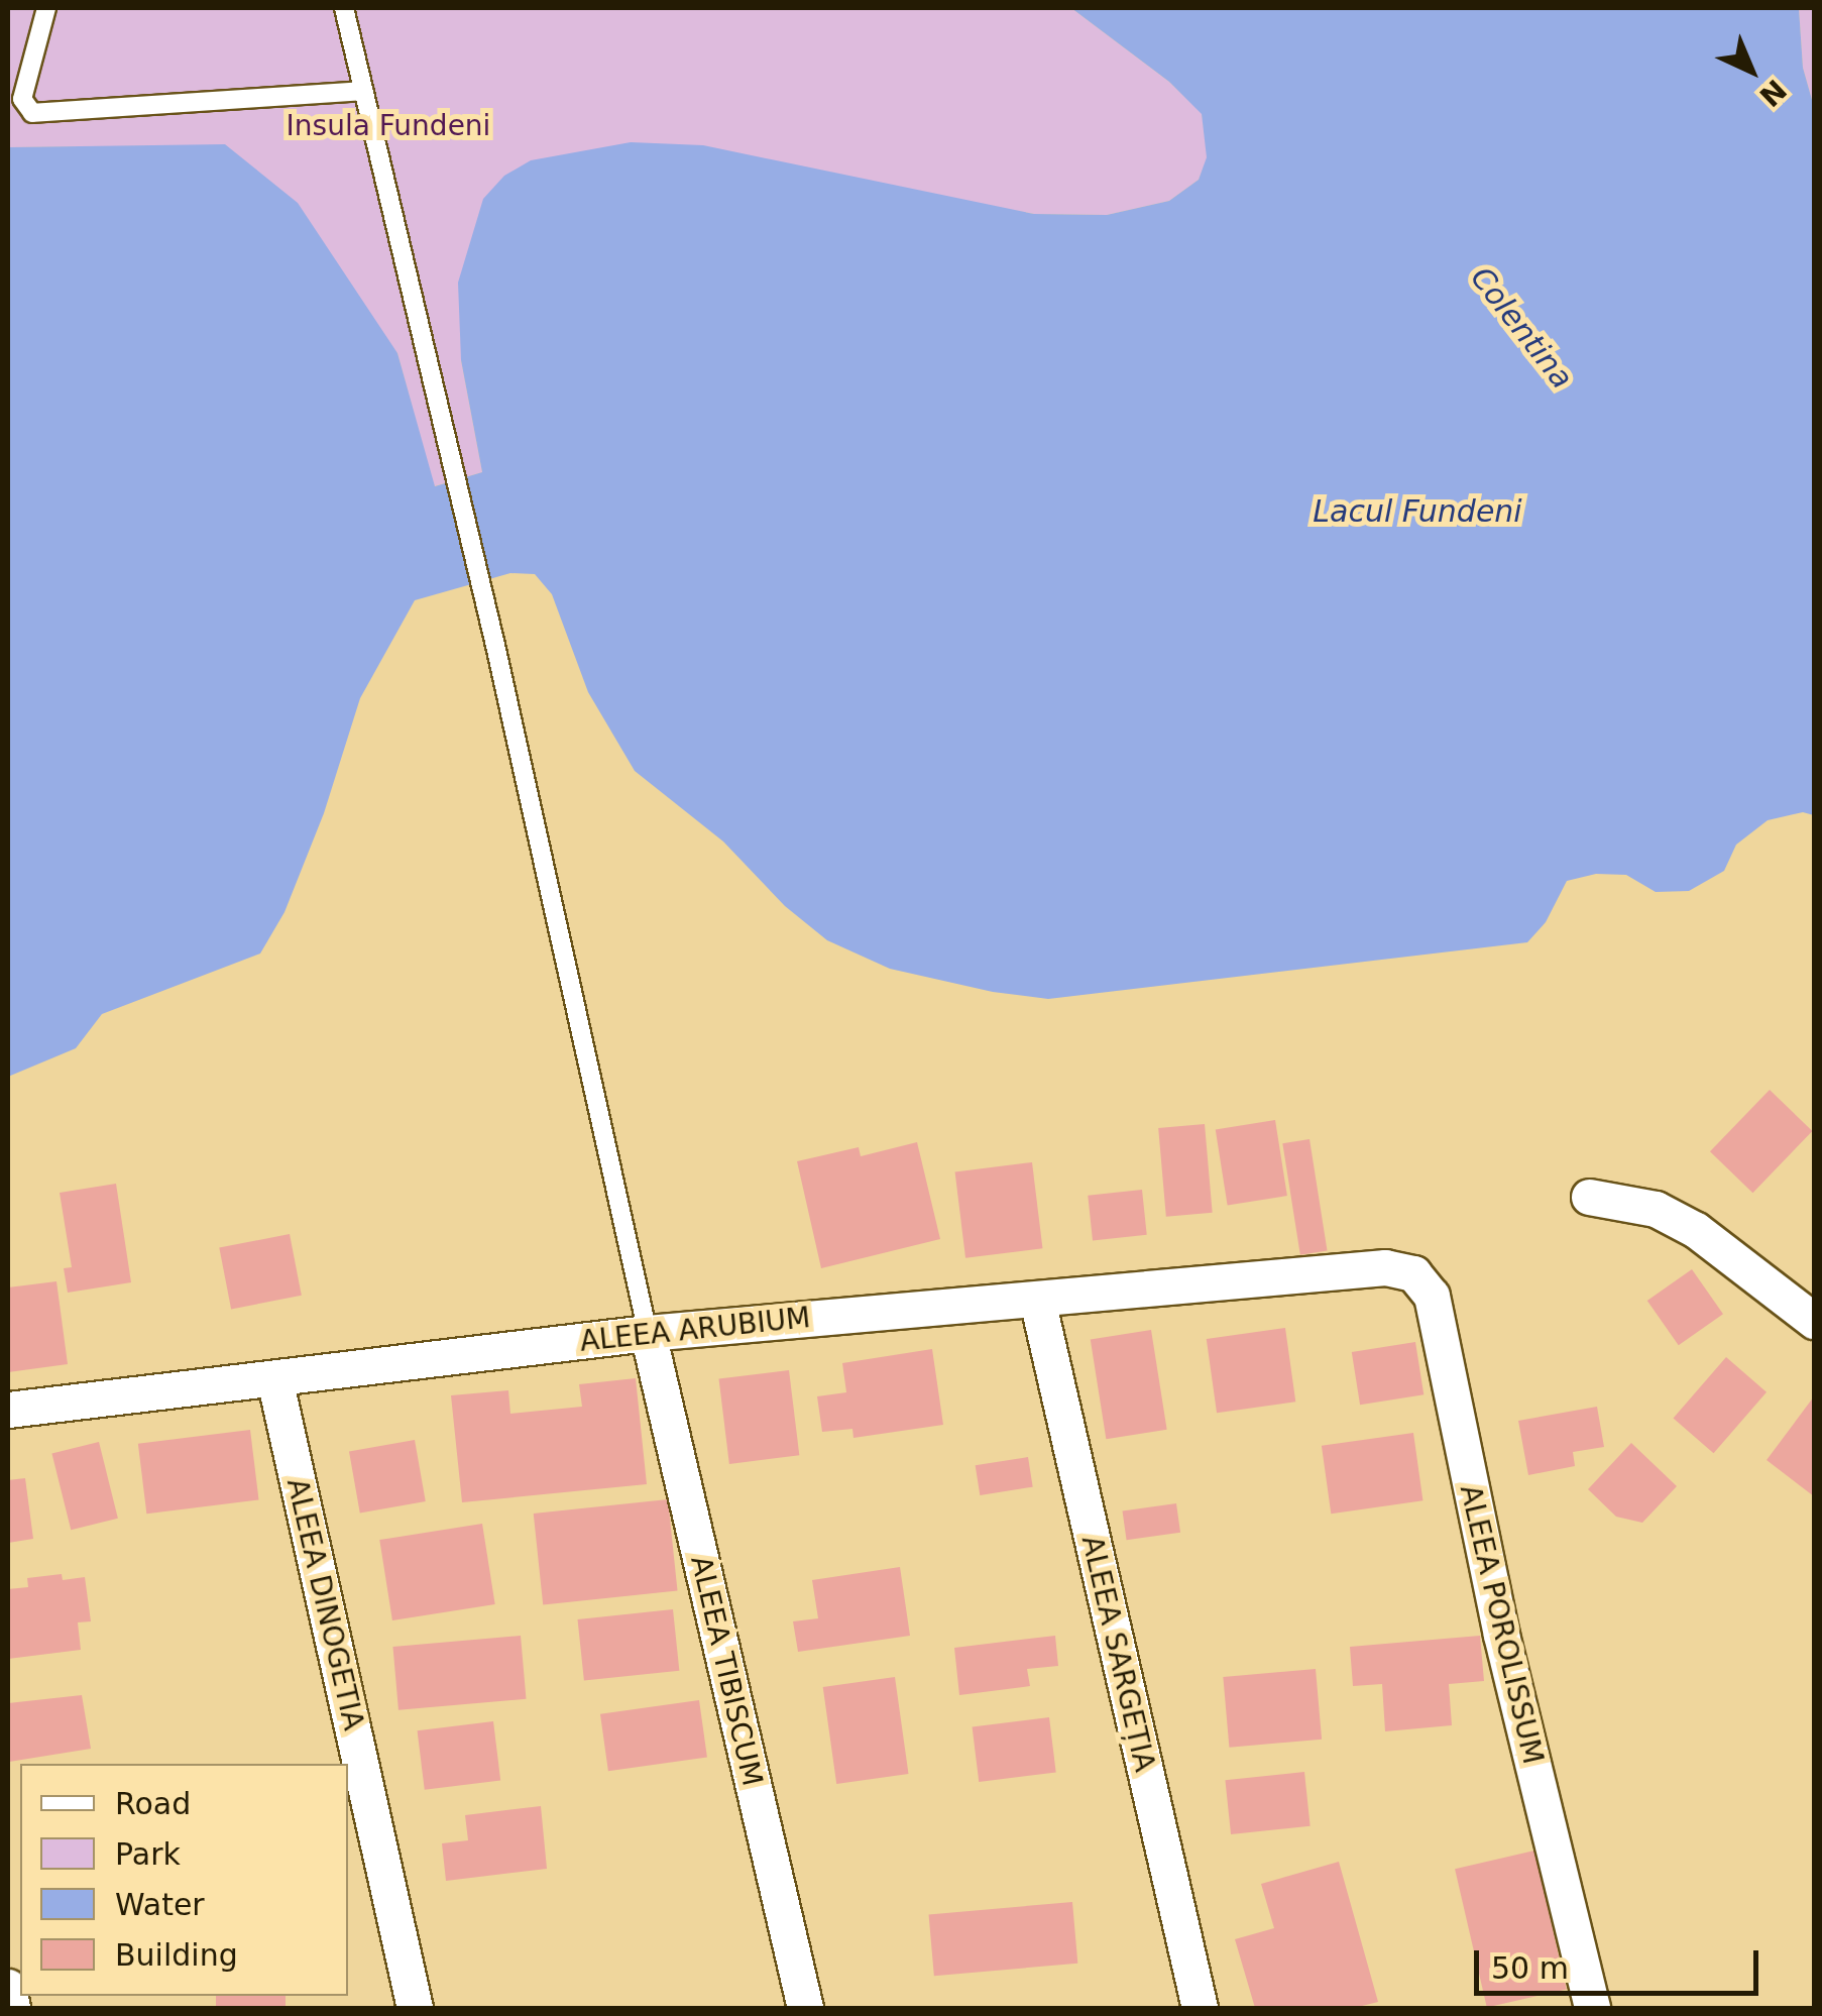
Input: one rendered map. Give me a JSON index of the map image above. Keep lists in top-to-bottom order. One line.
{"streets":{"street":["ALEEA ARUBIUM","ALEEA DINOGETIA","ALEEA POROLISSUM","ALEEA SARGEȚIA","ALEEA TIBISCUM"]},"crossings":[["ALEEA ARUBIUM","ALEEA DINOGETIA"],["ALEEA ARUBIUM","ALEEA POROLISSUM"],["ALEEA ARUBIUM","ALEEA SARGEȚIA"],["ALEEA ARUBIUM","ALEEA TIBISCUM"]],"water":["Colentina","Lacul Fundeni"],"parks":["Insula Fundeni"],"legend":["Road","Park","Water","Building"],"scale_bar":"50 m","north":"bottom right"}
